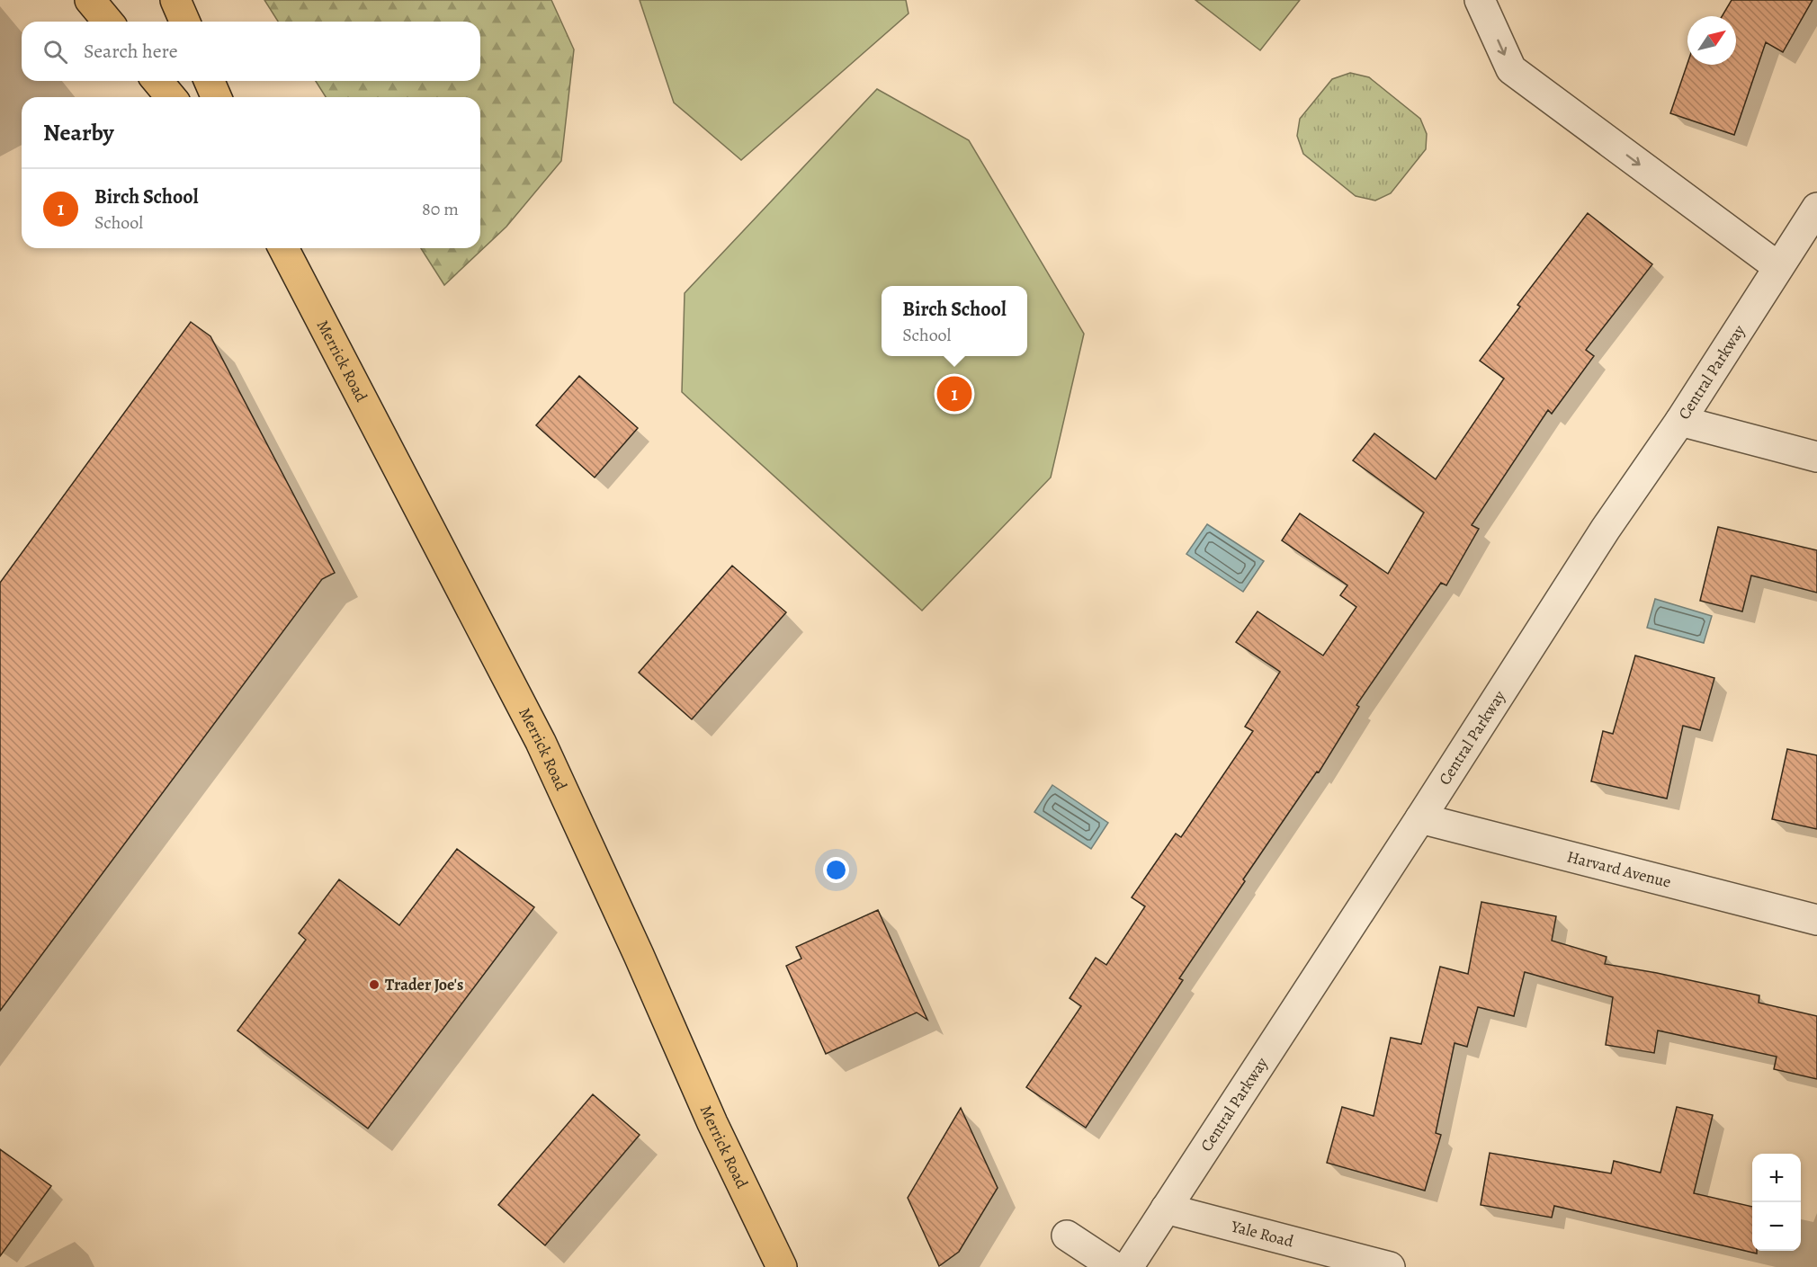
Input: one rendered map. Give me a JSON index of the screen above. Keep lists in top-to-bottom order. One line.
{"streets":{"main road":["Merrick Road"],"street":["Central Parkway","Harvard Avenue","Yale Road"]},"crossings":[["Central Parkway","Harvard Avenue"],["Central Parkway","Yale Road"]],"places":["Trader Joe's"],"north":"top right","page":{"search":"Search here","heading":"Nearby","list":[{"mark":"1","name":"Birch School","note":"School","value":"80 m"}],"popup":["Birch School","School"],"pins":"1","map_buttons":["+","−"]}}
